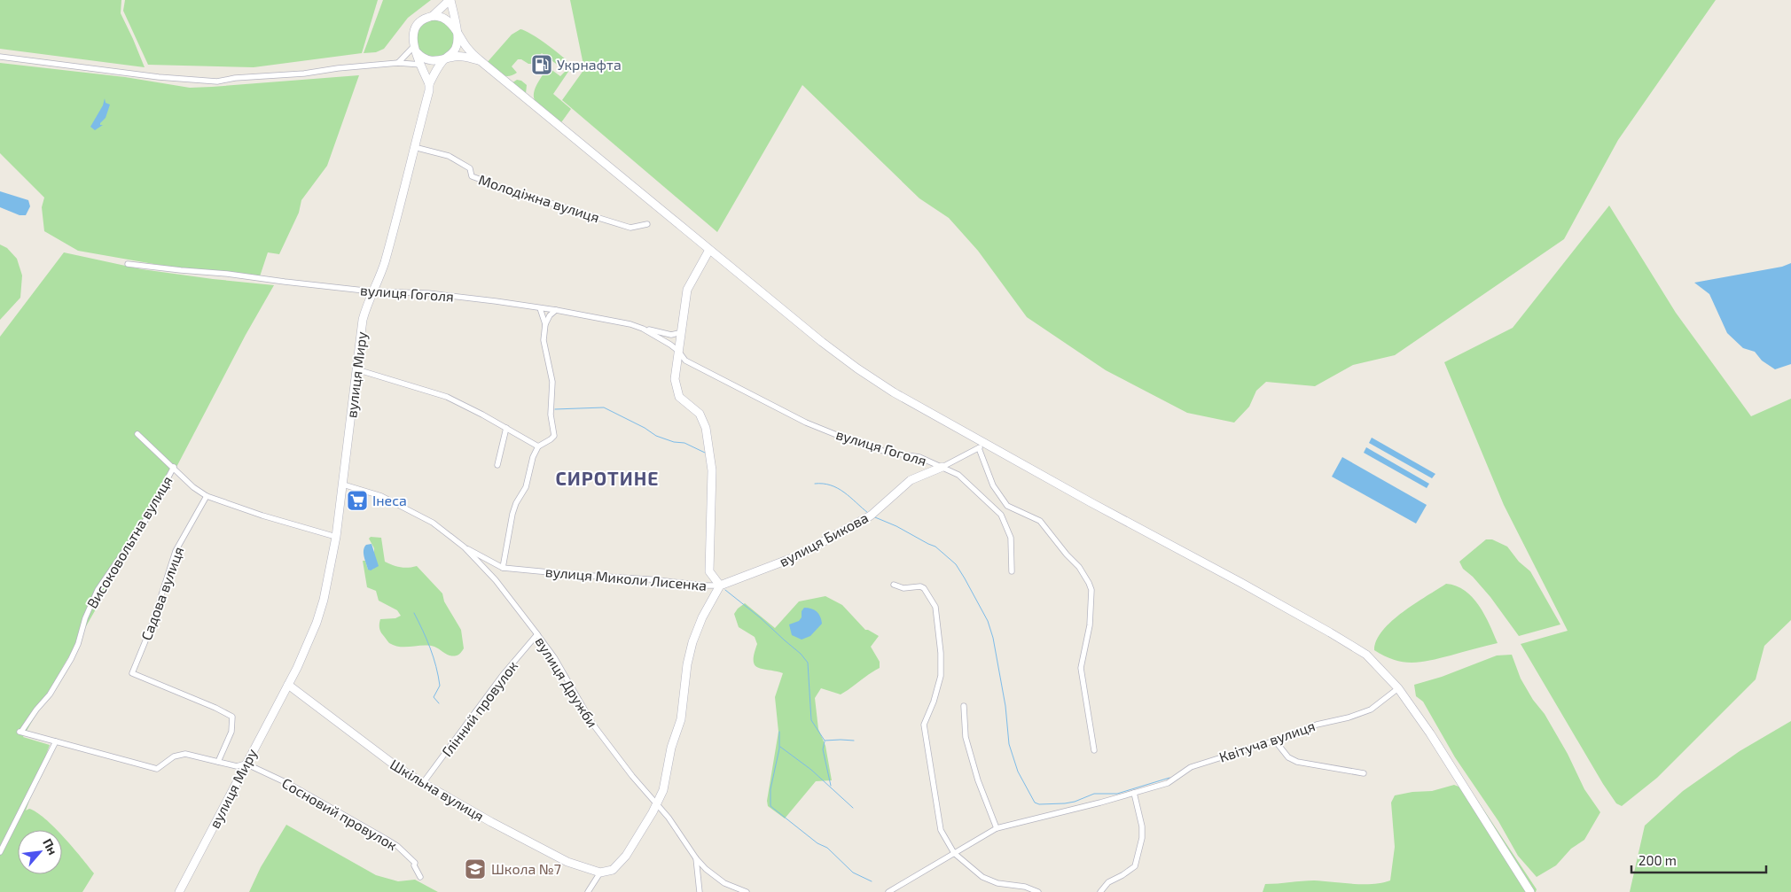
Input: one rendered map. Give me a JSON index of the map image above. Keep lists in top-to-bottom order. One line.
{"streets":{"street":["Молодіжна вулиця","вулиця Гоголя","вулиця Миру","вулиця Бикова","Високовольтна вулиця","вулиця Миколи Лисенка","Садова вулиця","вулиця Дружби","Глінний провулок","Квітуча вулиця","Шкільна вулиця","Сосновий провулок"]},"crossings":[["Молодіжна вулиця","вулиця Миру"],["вулиця Гоголя","вулиця Миру"],["вулиця Гоголя","вулиця Бикова"],["вулиця Гоголя","вулиця Миколи Лисенка"],["вулиця Миру","вулиця Дружби"],["вулиця Миру","Шкільна вулиця"],["вулиця Миру","Сосновий провулок"],["вулиця Бикова","вулиця Миколи Лисенка"],["вулиця Миколи Лисенка","вулиця Дружби"],["вулиця Дружби","Глінний провулок"],["Глінний провулок","Шкільна вулиця"]],"districts":["СИРОТИНЕ"],"places":{"fuel station":["Укрнафта"],"supermarket":["Інеса"],"school or university":["Школа №7"]},"scale_bar":"200 m","north":"top right"}
